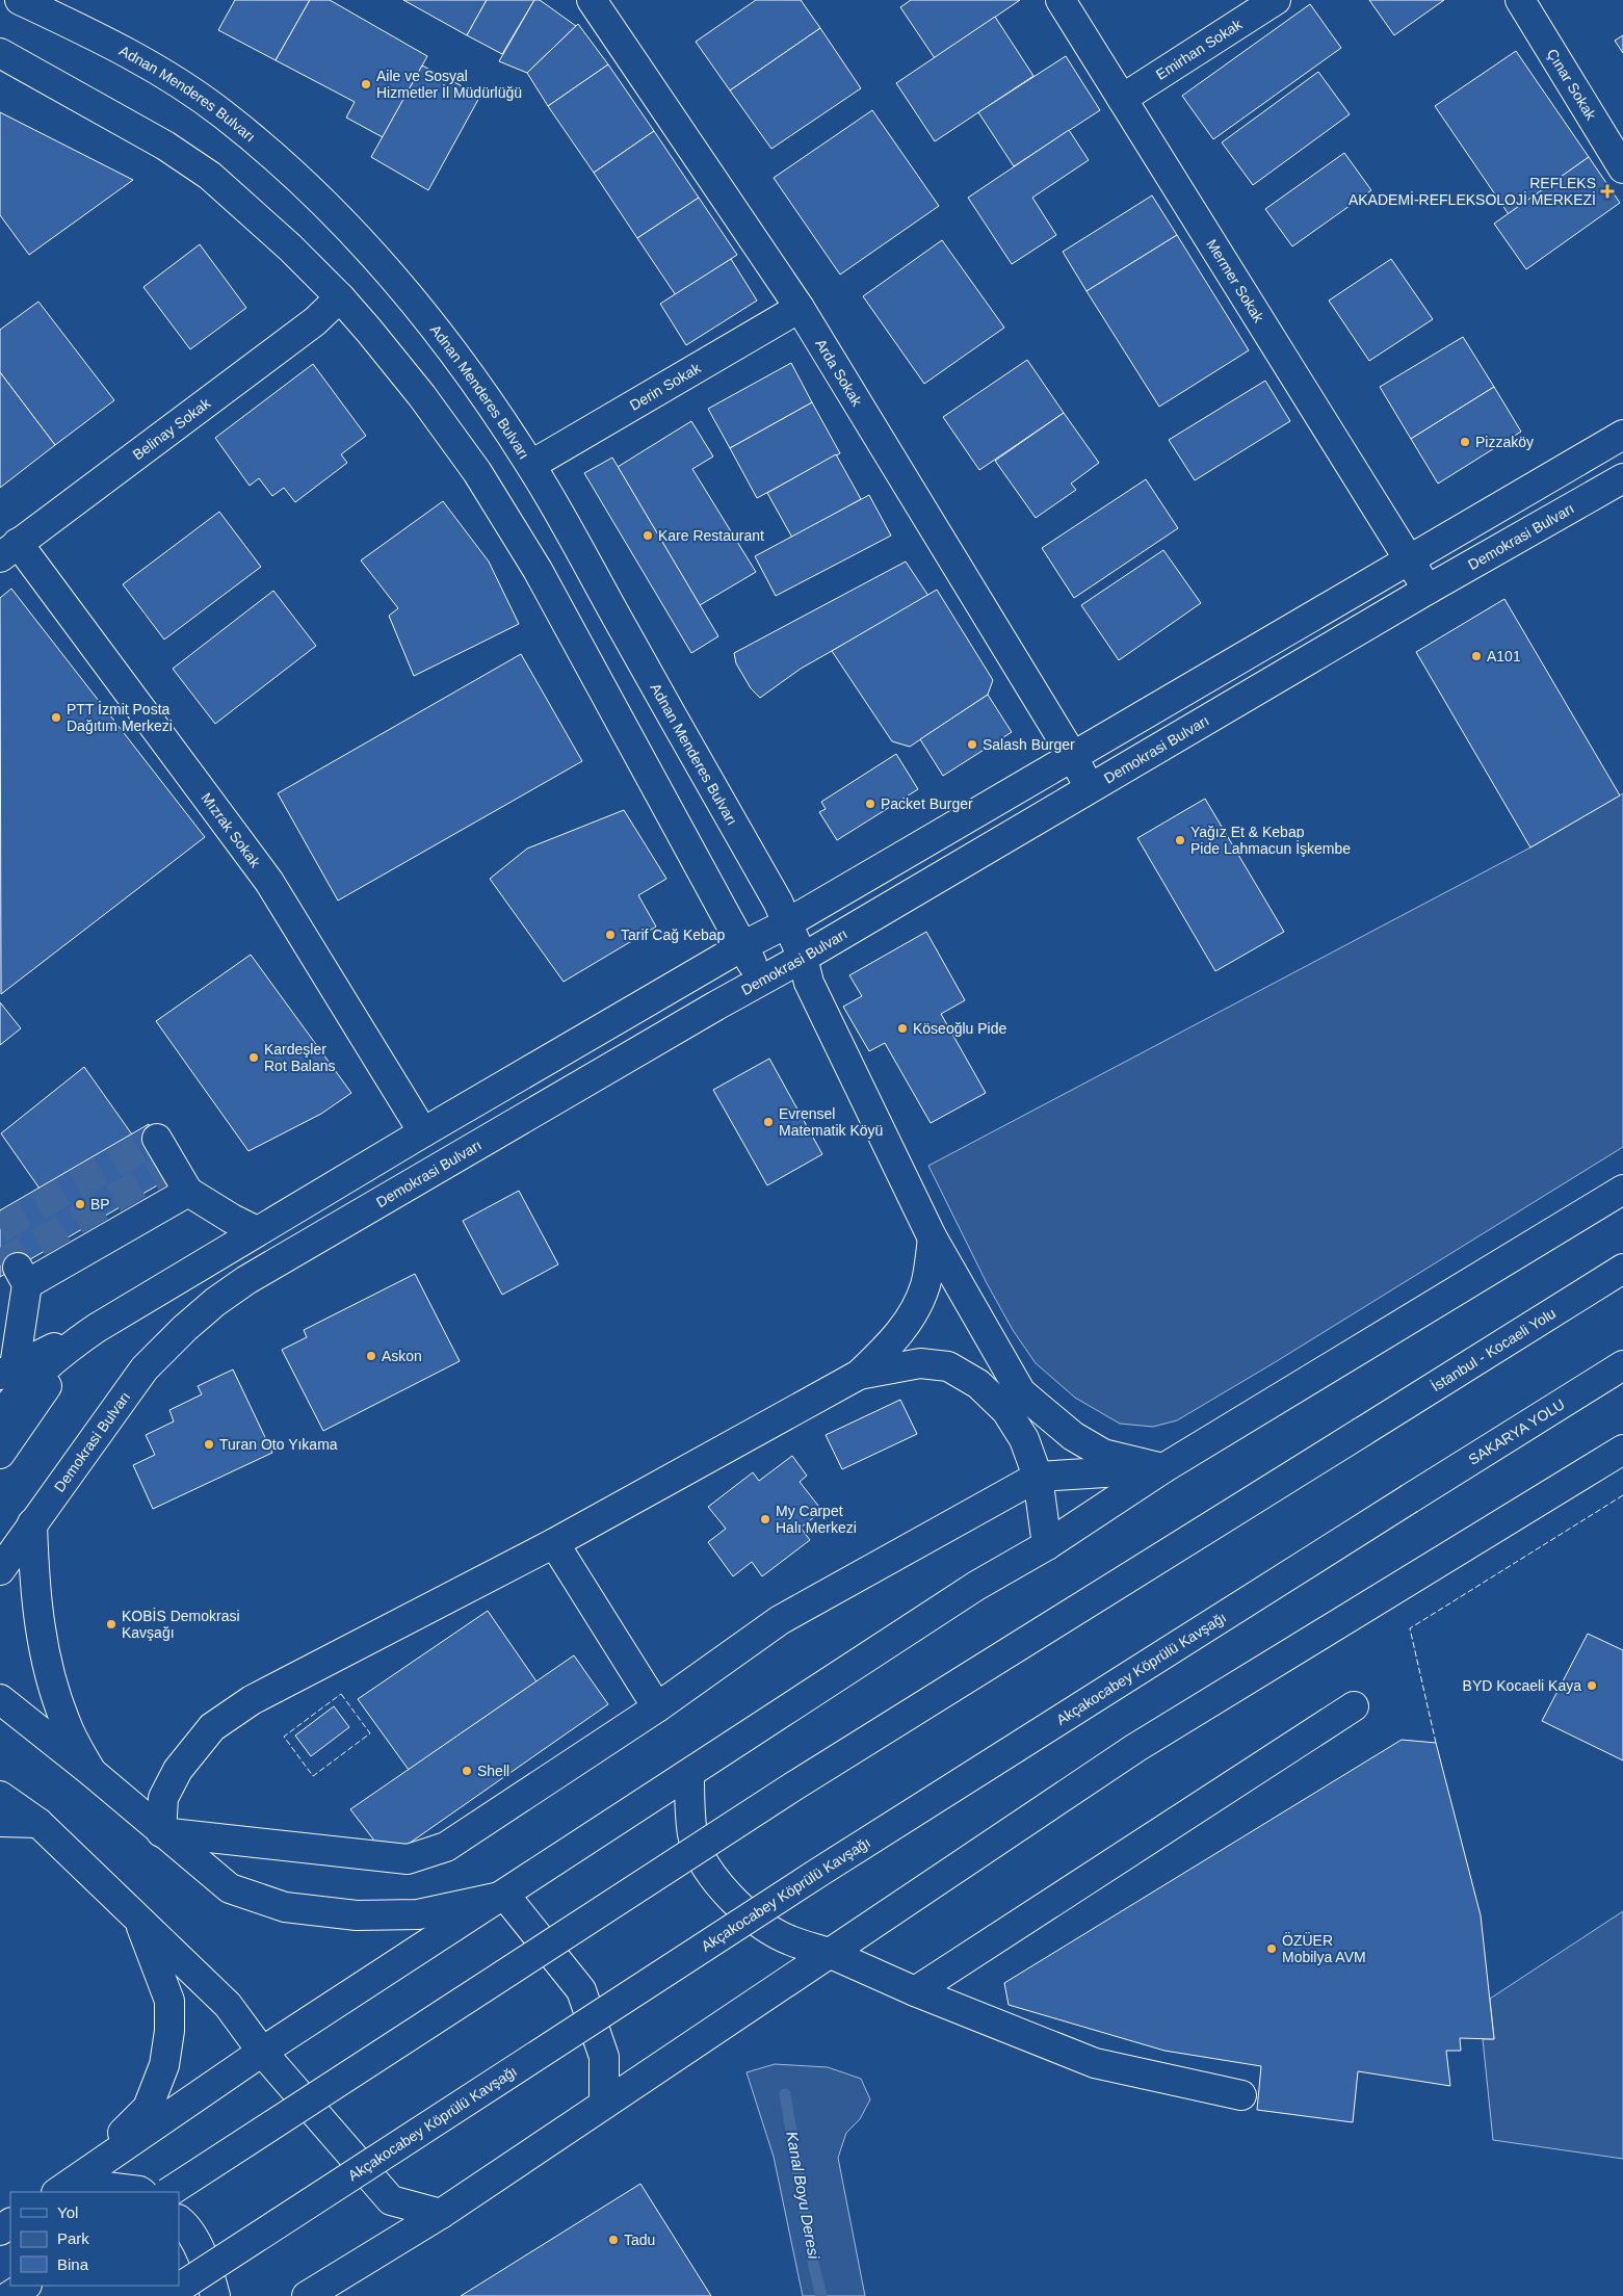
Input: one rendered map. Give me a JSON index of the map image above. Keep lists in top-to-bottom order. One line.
{"streets":{"main road":["Emirhan Sokak","Çınar Sokak","Adnan Menderes Bulvarı","Mermer Sokak","Arda Sokak","Derin Sokak","Belinay Sokak","Demokrasi Bulvarı","Mızrak Sokak","İstanbul - Kocaeli Yolu","SAKARYA YOLU","Akçakocabey Köprülü Kavşağı"]},"crossings":[["Emirhan Sokak","Mermer Sokak"],["Adnan Menderes Bulvarı","Derin Sokak"],["Adnan Menderes Bulvarı","Demokrasi Bulvarı"],["Mermer Sokak","Demokrasi Bulvarı"],["Arda Sokak","Derin Sokak"],["Arda Sokak","Demokrasi Bulvarı"],["Belinay Sokak","Mızrak Sokak"],["SAKARYA YOLU","Akçakocabey Köprülü Kavşağı"]],"water":["Kanal Boyu Deresi"],"places":{"other":["Aile ve Sosyal Hizmetler İl Müdürlüğü","Pizzaköy","Kare Restaurant","A101","PTT İzmit Posta Dağıtım Merkezi","Salash Burger","Packet Burger","Yağız Et & Kebap Pide Lahmacun İşkembe","Tarif Cağ Kebap","Köseoğlu Pide","Kardeşler Rot Balans","Evrensel Matematik Köyü","BP","Askon","Turan Oto Yıkama","My Carpet Halı Merkezi","KOBİS Demokrasi Kavşağı","BYD Kocaeli Kaya","Shell","ÖZÜER Mobilya AVM","Tadu"],"health":["REFLEKS AKADEMİ-REFLEKSOLOJİ MERKEZİ"]},"legend":["Yol","Park","Bina"]}
